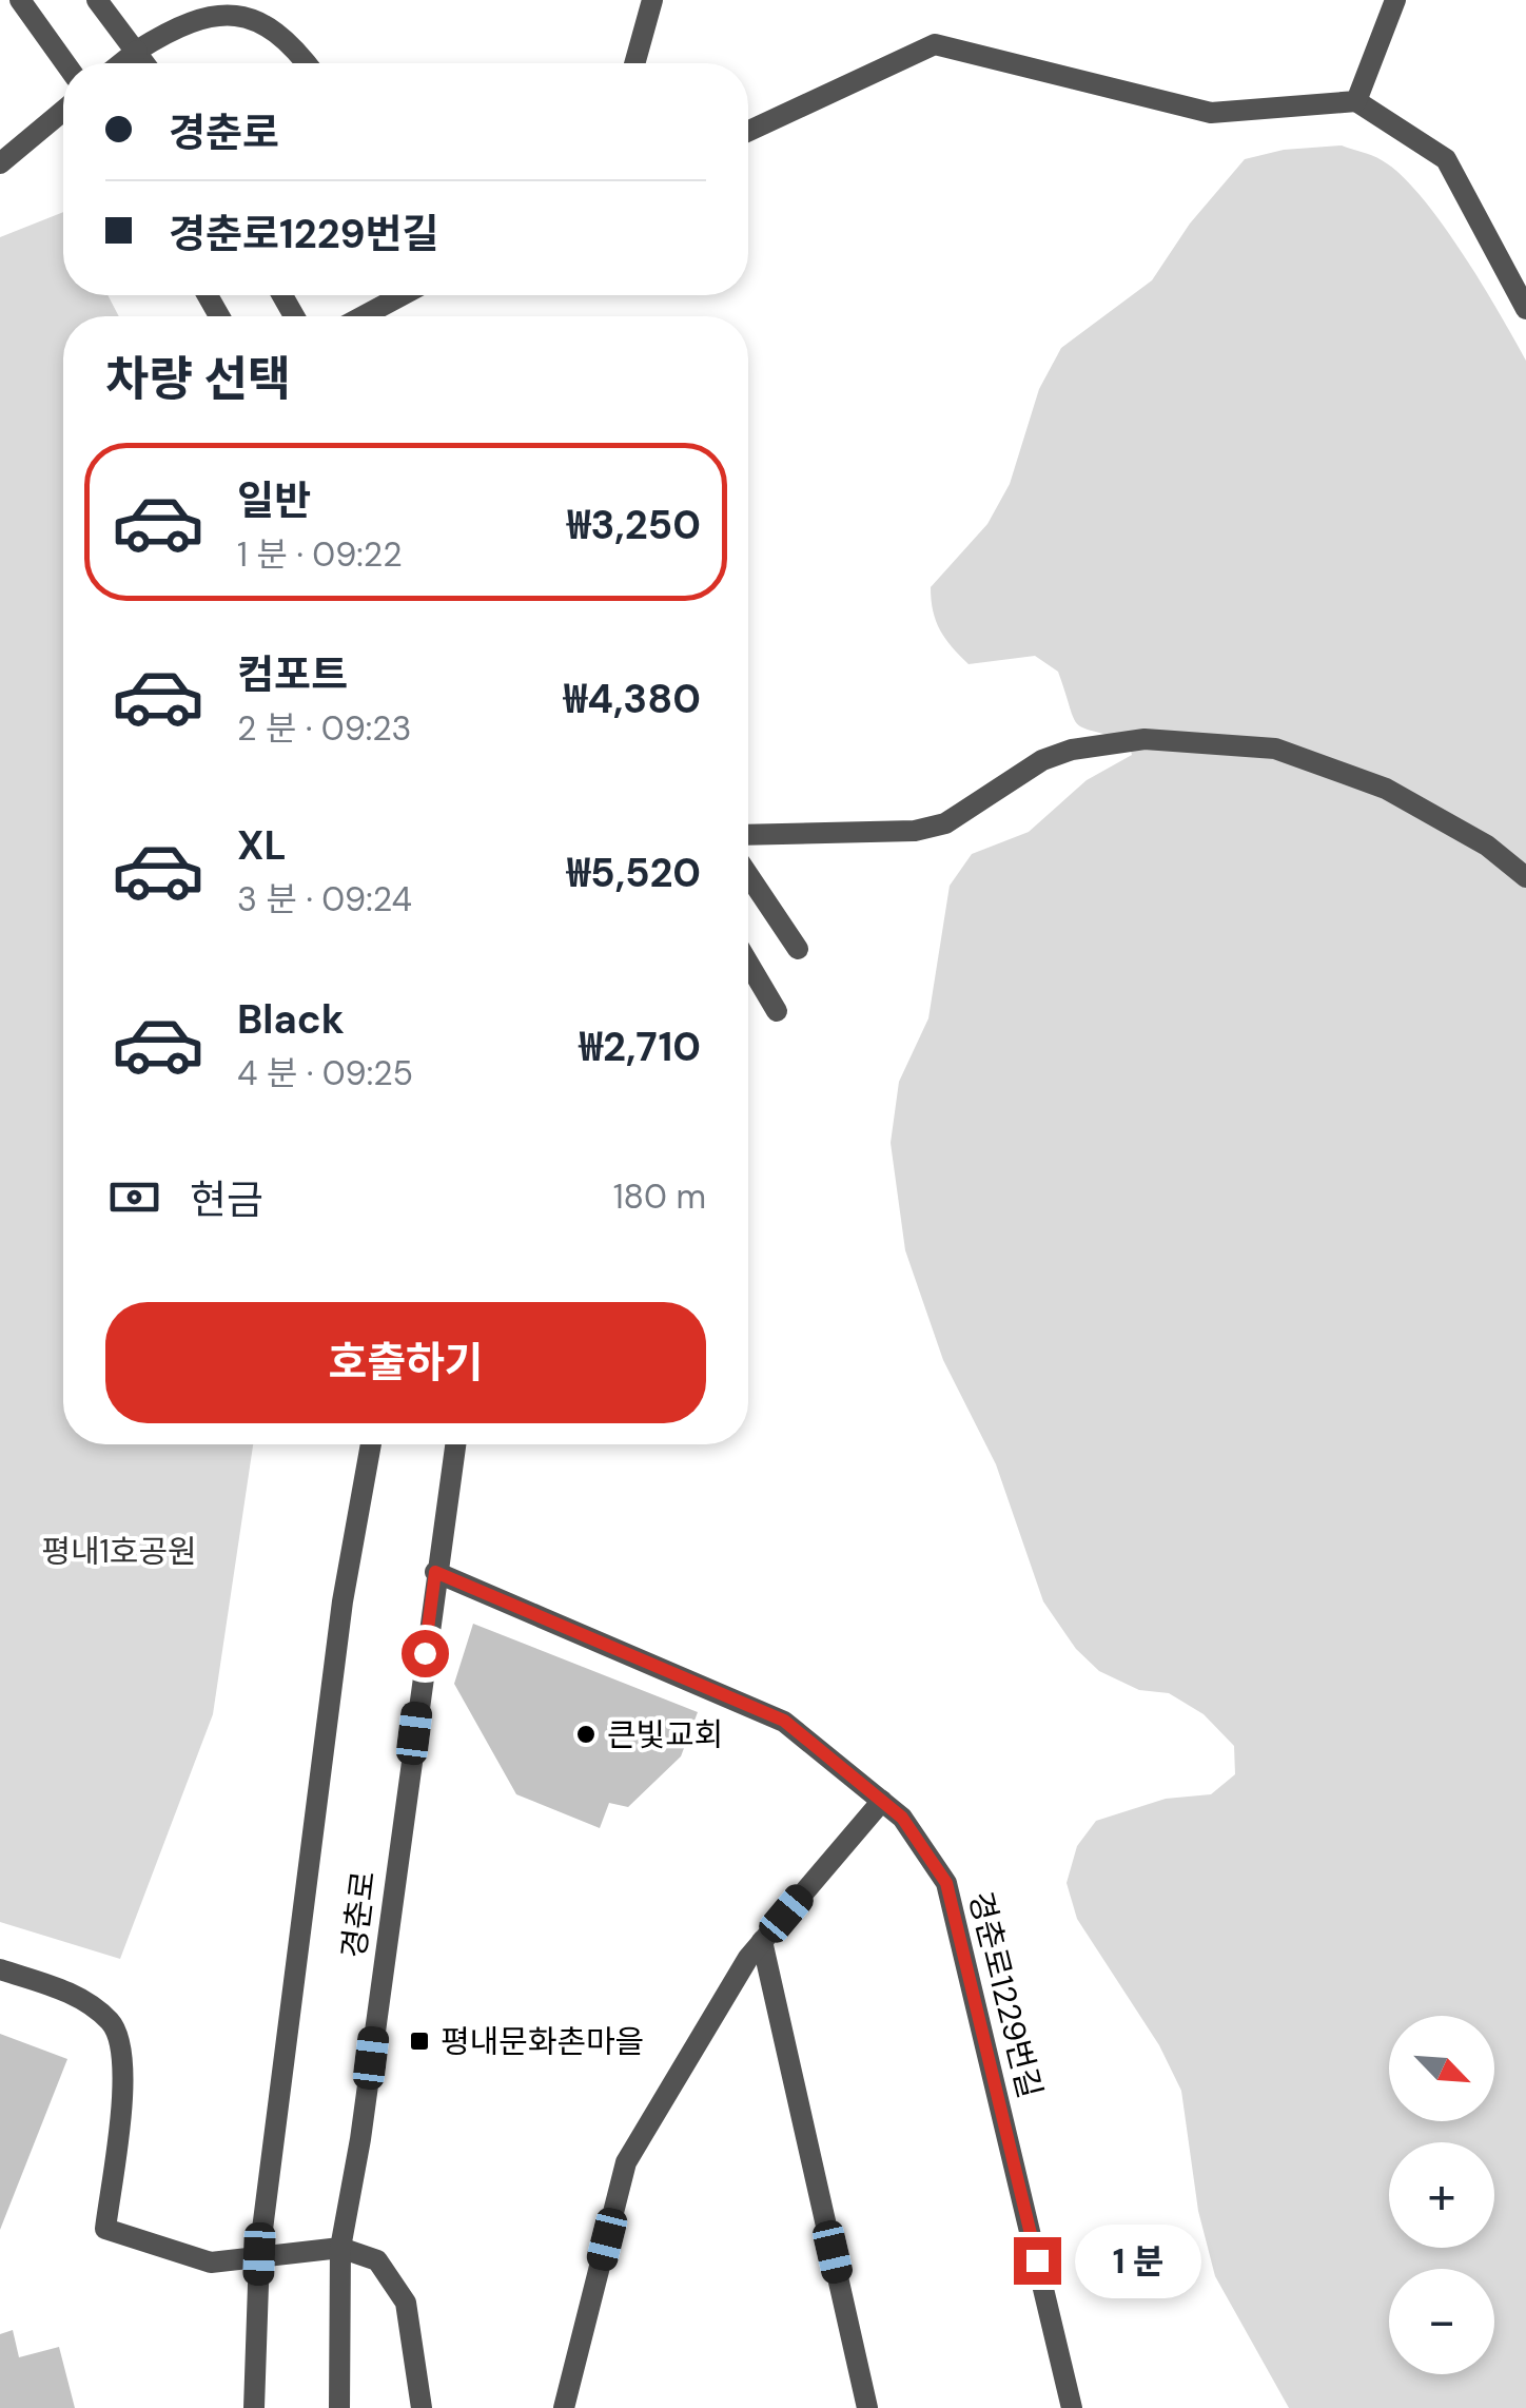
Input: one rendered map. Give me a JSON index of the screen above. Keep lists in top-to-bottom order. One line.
{"streets":{"street":["경춘로","경춘로1229번길"]},"crossings":[["경춘로","경춘로1229번길"]],"parks":["평내1호공원"],"places":{"other":["큰빛교회"],"transit":["평내문화촌마을"]},"north":"bottom right","page":{"banner":["경춘로","경춘로1229번길"],"heading":"차량 선택","list":[{"name":"일반","note":"1 분 · 09:22","value":"₩3,250"},{"name":"컴포트","note":"2 분 · 09:23","value":"₩4,380"},{"name":"XL","note":"3 분 · 09:24","value":"₩5,520"},{"name":"Black","note":"4 분 · 09:25","value":"₩2,710"}],"pay":["현금","180 m"],"buttons":"호출하기","map_buttons":["+","−"],"bubble":"1 분"}}
